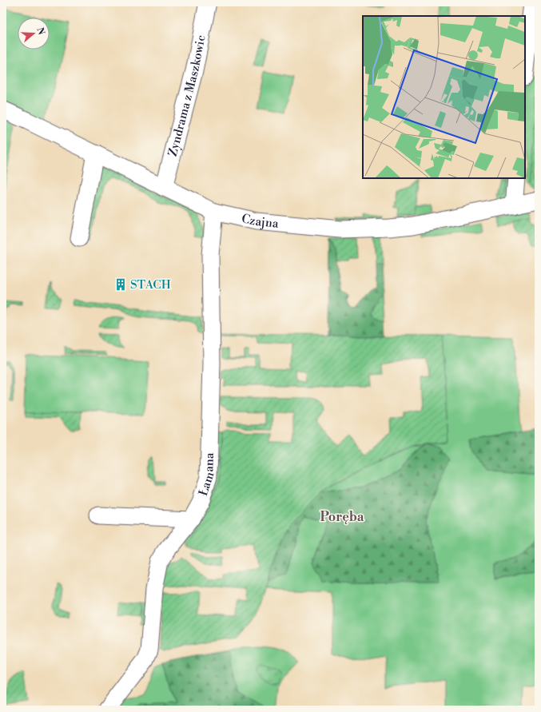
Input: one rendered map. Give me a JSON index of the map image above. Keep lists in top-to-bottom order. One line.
{"streets":{"street":["Zyndrama z Maszkowic","Czajna","Łamana"]},"crossings":[["Zyndrama z Maszkowic","Czajna"],["Czajna","Łamana"]],"districts":["Poręba"],"places":{"building":["STACH"]},"north":"right"}
